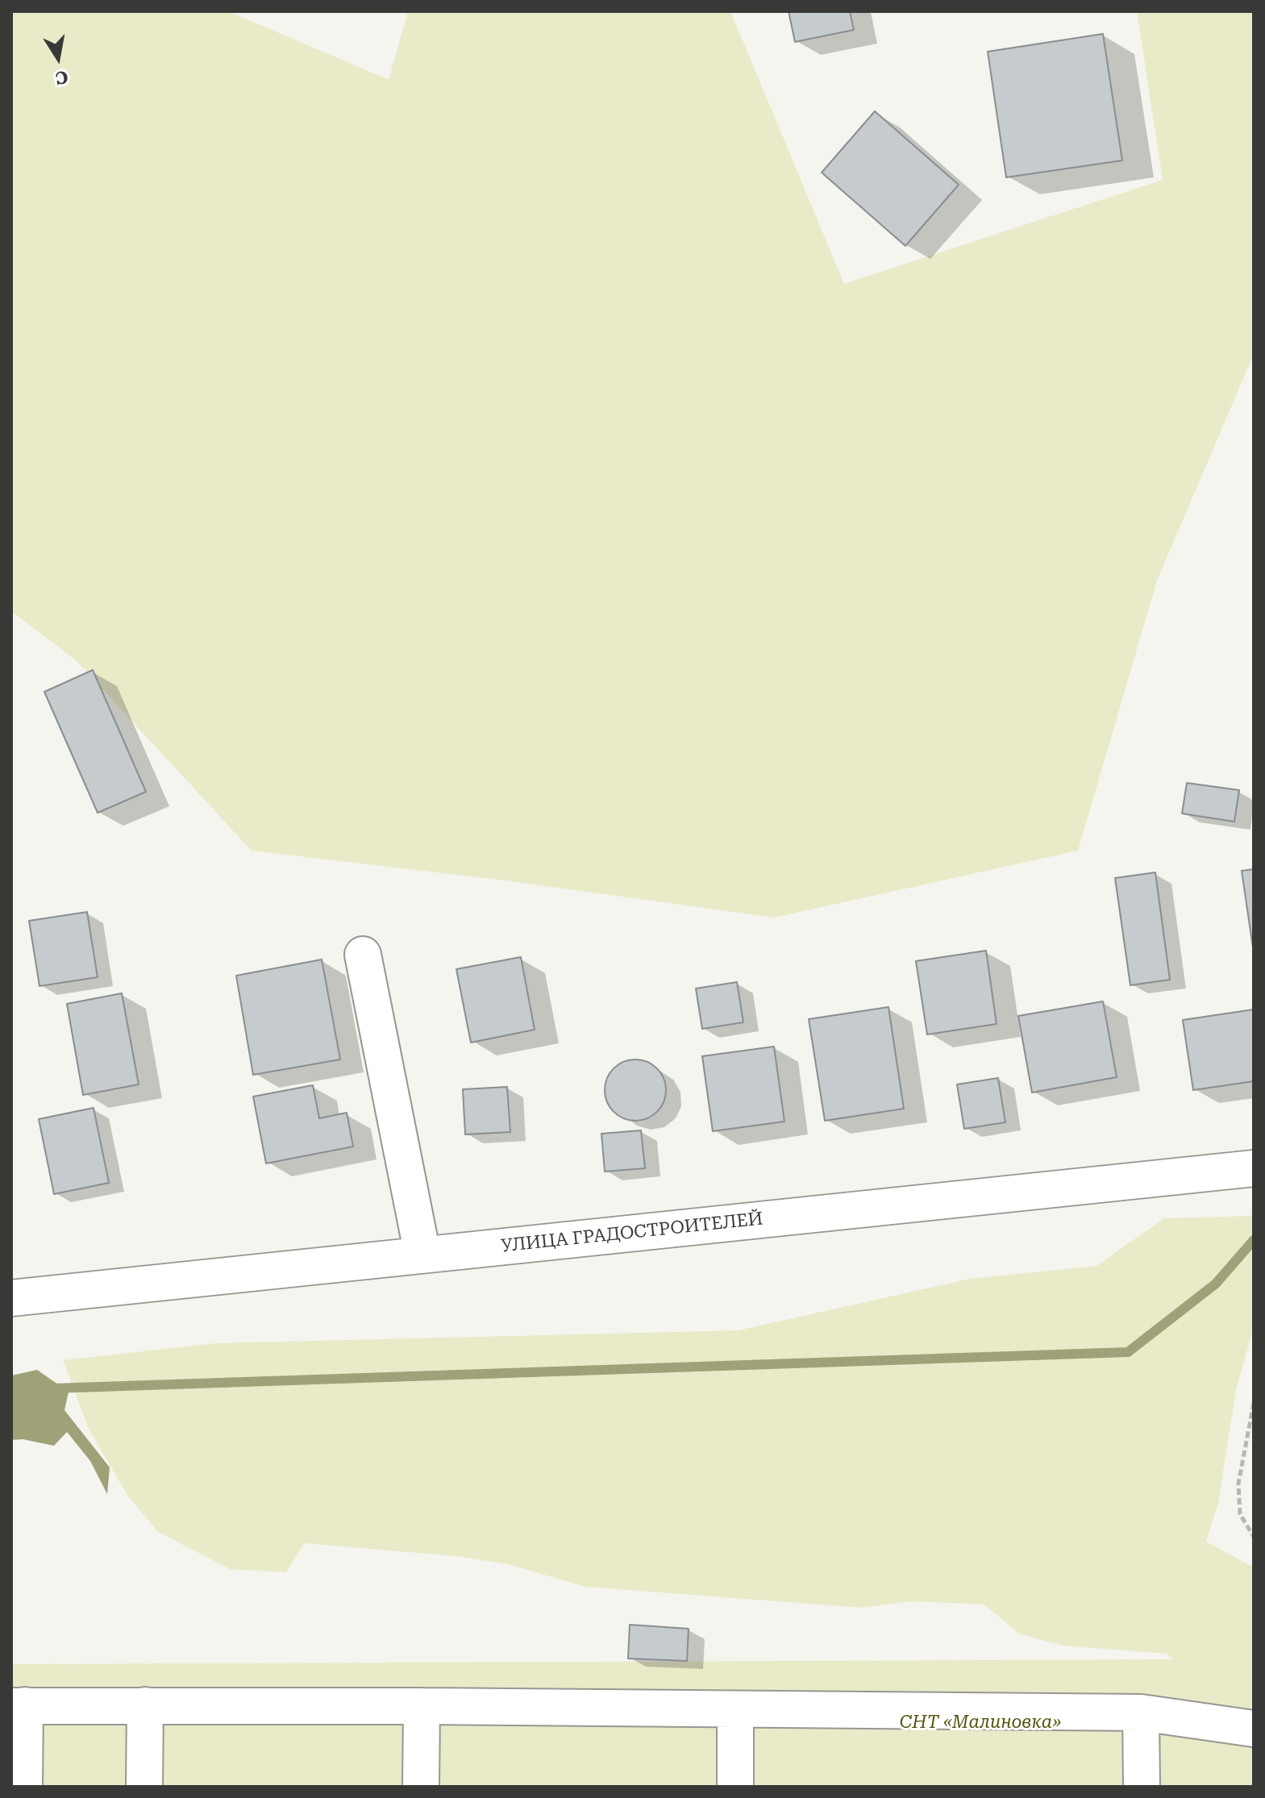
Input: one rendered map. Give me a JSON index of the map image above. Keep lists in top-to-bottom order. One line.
{"streets":{"street":["УЛИЦА ГРАДОСТРОИТЕЛЕЙ"]},"parks":["СНТ «Малиновка»"],"north":"bottom"}
